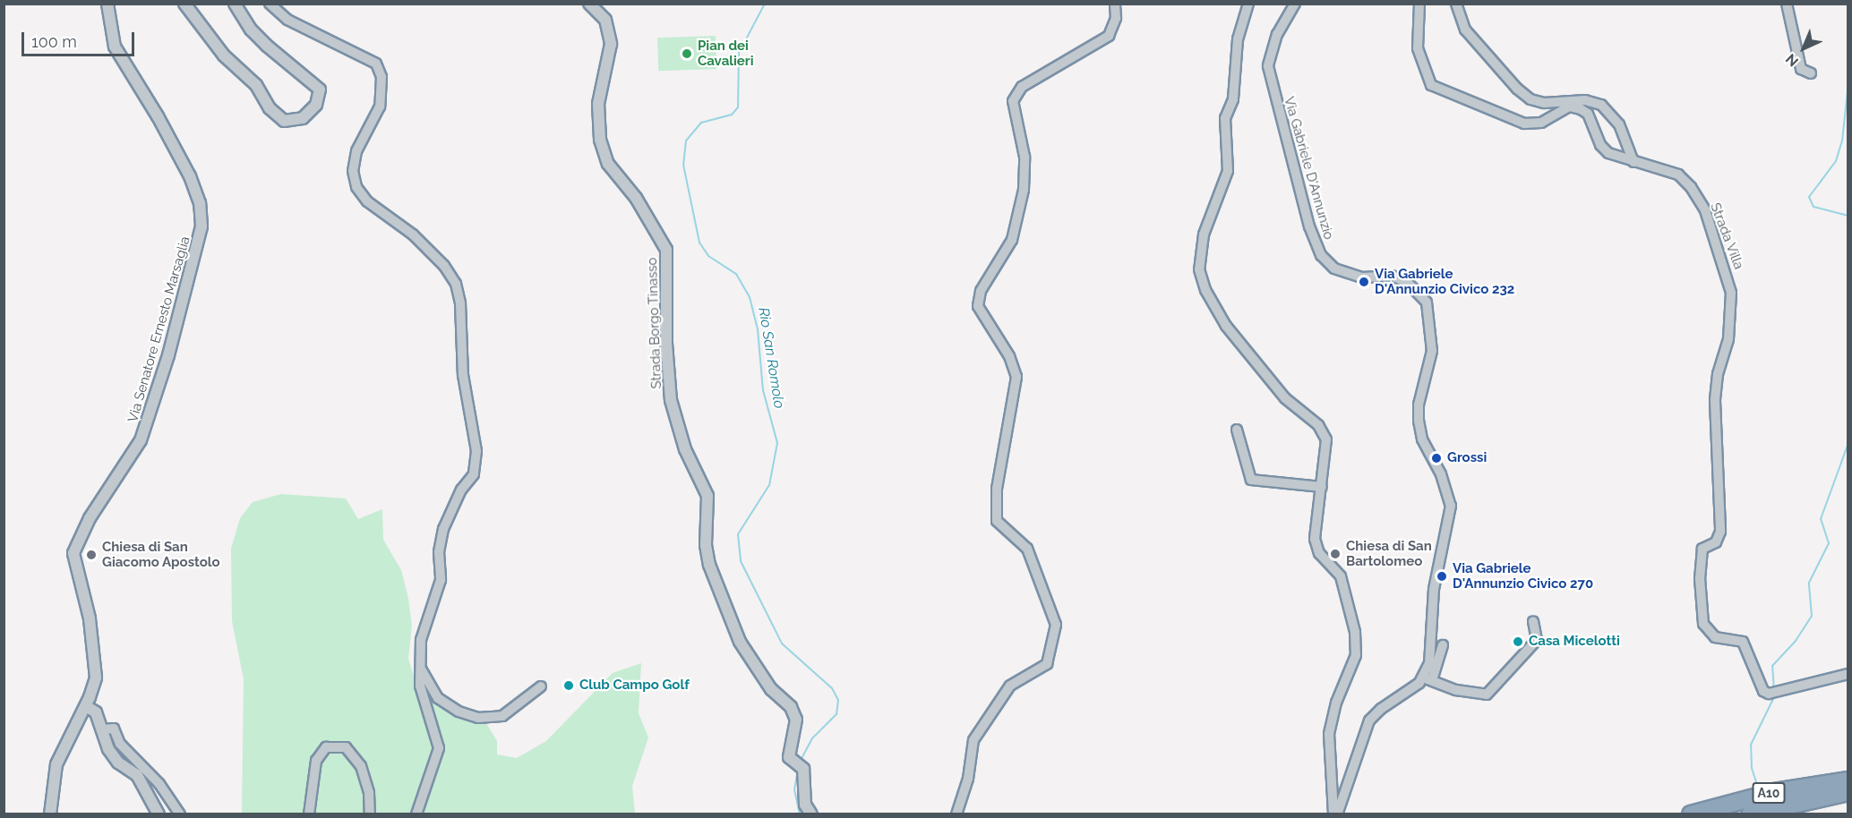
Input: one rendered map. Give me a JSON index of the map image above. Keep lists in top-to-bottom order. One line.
{"streets":{"highway":["A10"],"street":["Via Gabriele D'Annunzio","Strada Villa","Strada Borgo Tinasso","Via Senatore Ernesto Marsaglia"]},"water":["Rio San Romolo"],"places":["Pian dei Cavalieri","Via Gabriele D'Annunzio Civico 232","Grossi","Chiesa di San Bartolomeo","Chiesa di San Giacomo Apostolo","Via Gabriele D'Annunzio Civico 270","Casa Micelotti","Club Campo Golf"],"scale_bar":"100 m","north":"bottom left"}
